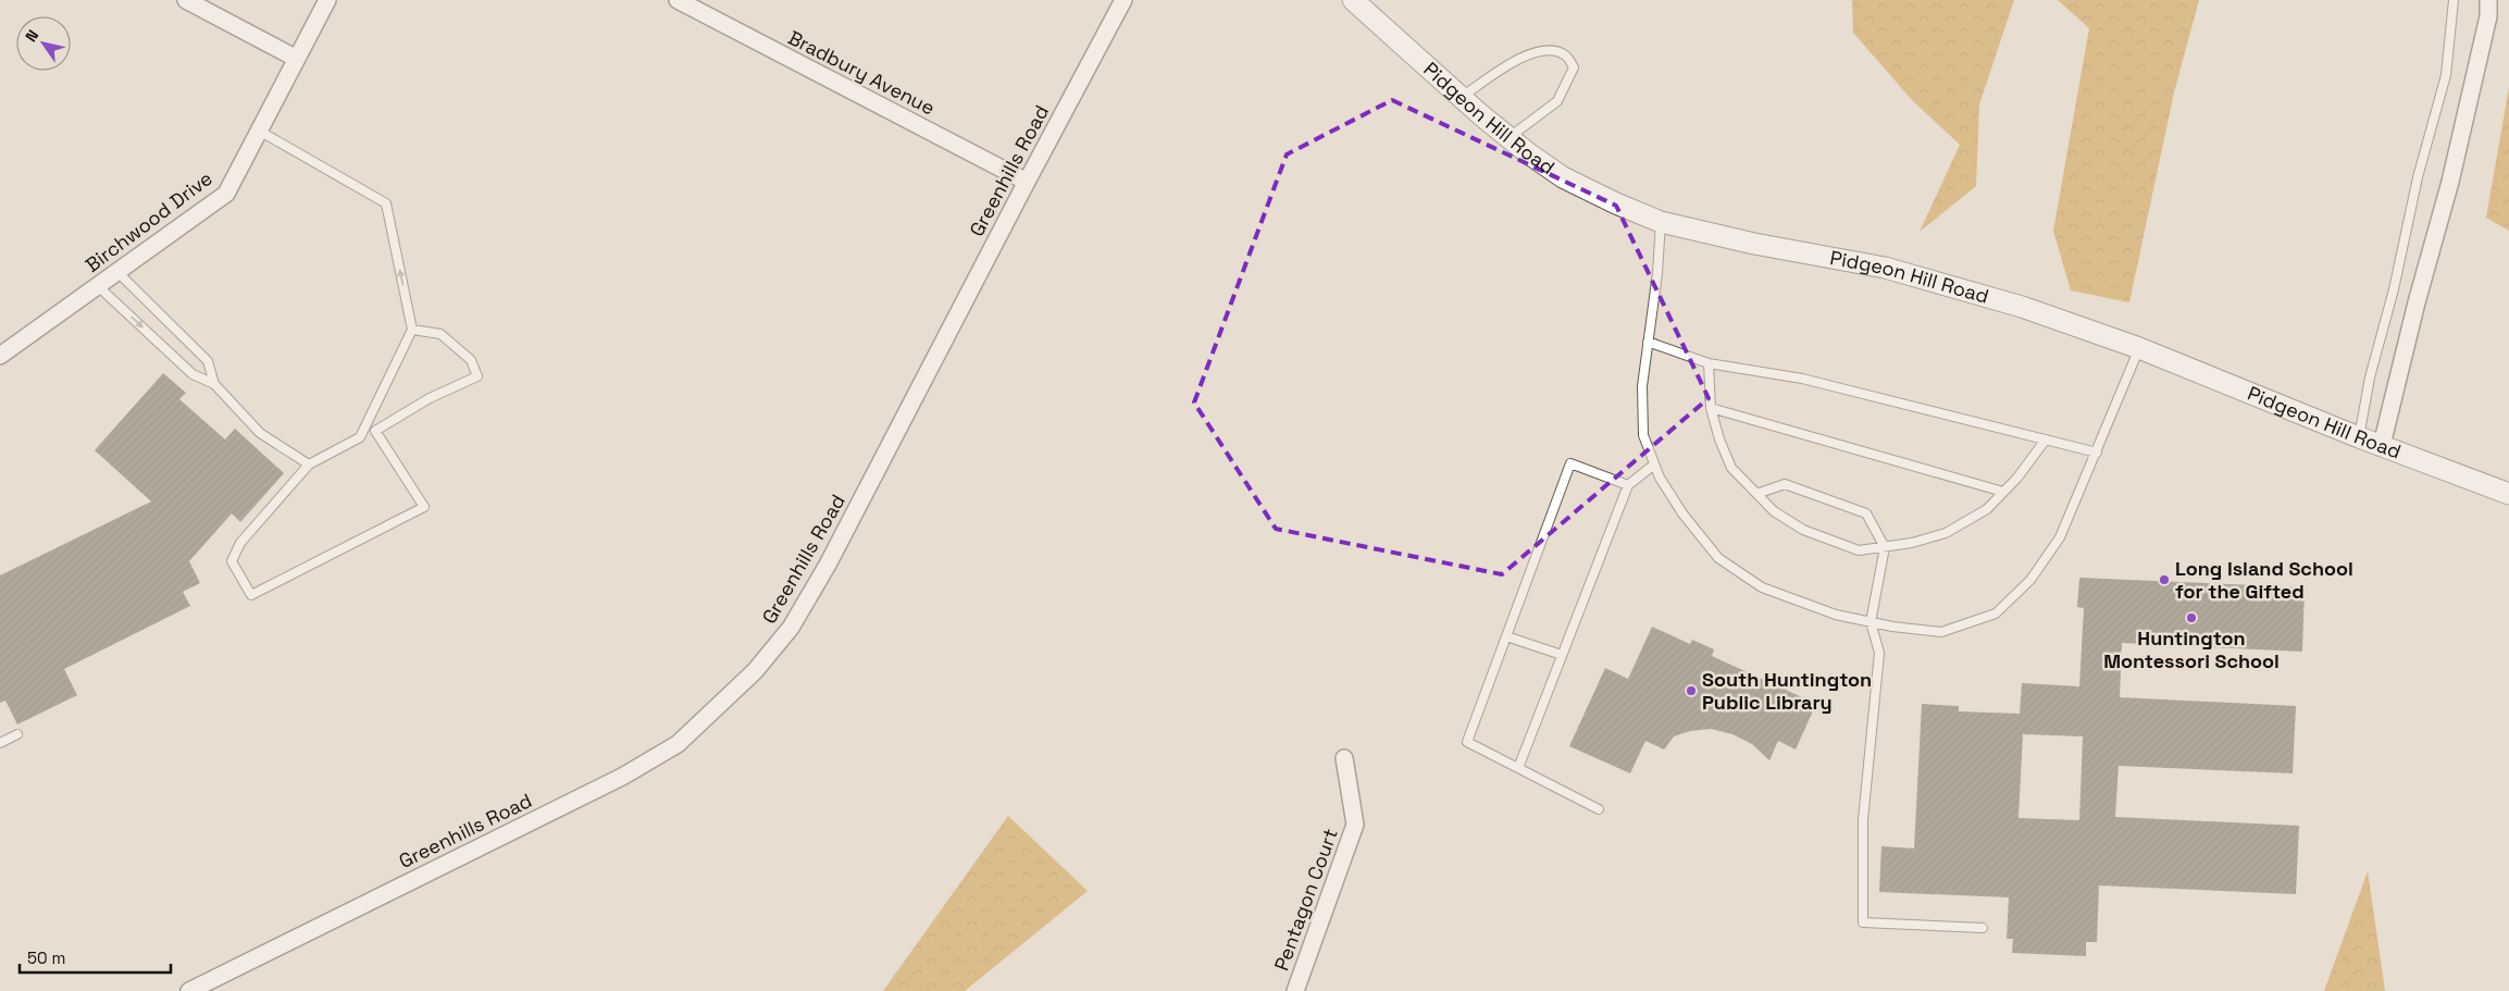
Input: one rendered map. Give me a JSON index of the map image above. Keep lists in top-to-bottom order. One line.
{"streets":{"street":["Bradbury Avenue","Pidgeon Hill Road","Greenhills Road","Birchwood Drive","Pentagon Court"]},"crossings":[["Bradbury Avenue","Greenhills Road"]],"places":["Long Island School for the Gifted","Huntington Montessori School","South Huntington Public Library"],"scale_bar":"50 m","north":"top left"}
